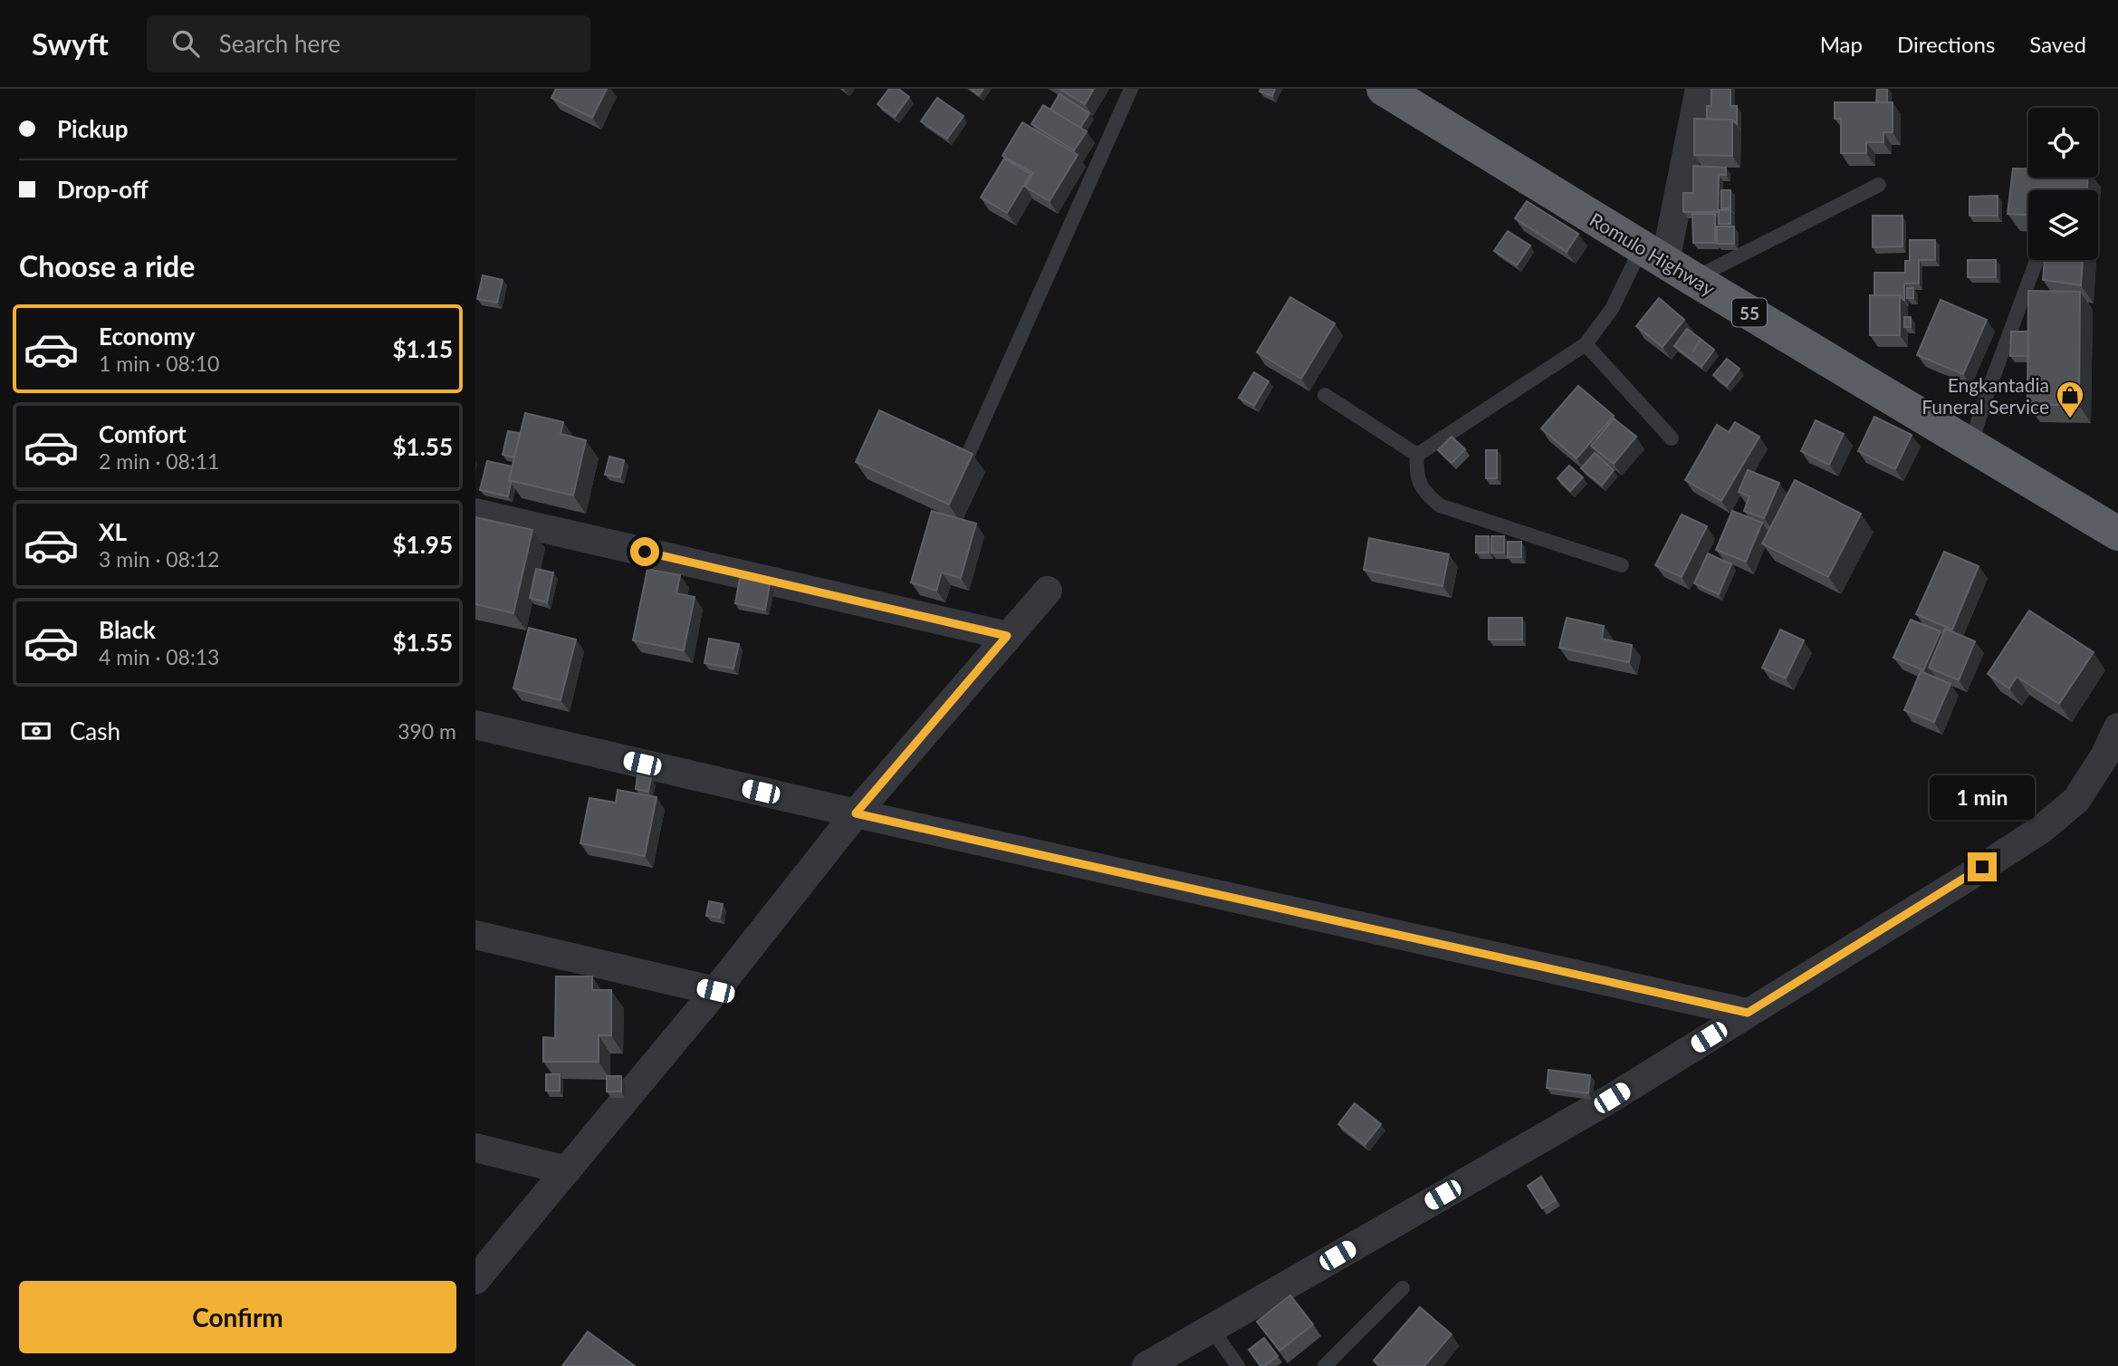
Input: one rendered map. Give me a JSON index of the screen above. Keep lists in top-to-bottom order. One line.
{"streets":{"highway":["Romulo Highway","55"]},"places":{"shop":["Engkantadia Funeral Service"]},"page":{"header":"Swyft","search":"Search here","nav":["Map","Directions","Saved"],"banner":["Pickup","Drop-off"],"heading":"Choose a ride","list":[{"name":"Economy","note":"1 min · 08:10","value":"$1.15"},{"name":"Comfort","note":"2 min · 08:11","value":"$1.55"},{"name":"XL","note":"3 min · 08:12","value":"$1.95"},{"name":"Black","note":"4 min · 08:13","value":"$1.55"}],"pay":["Cash","390 m"],"bubble":"1 min","buttons":"Confirm"}}
